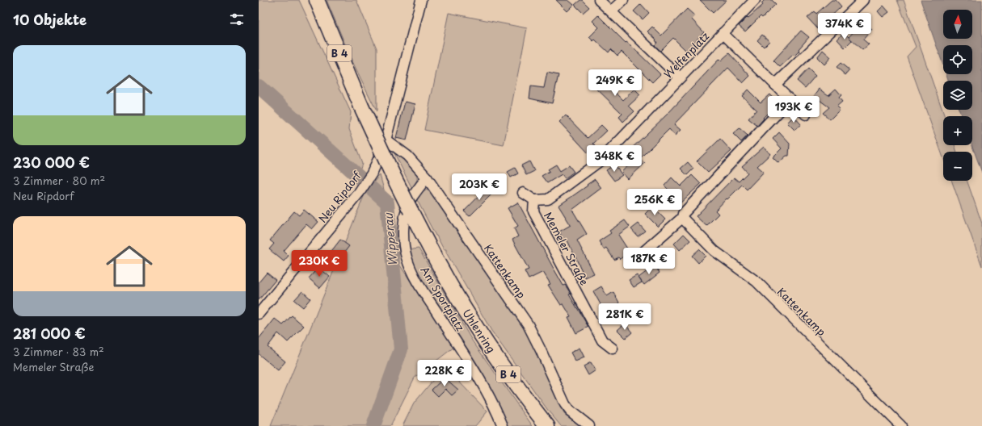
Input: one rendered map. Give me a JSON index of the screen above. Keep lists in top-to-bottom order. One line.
{"streets":{"highway":["B 4","Uhlenring"],"street":["Welfenplatz","Neu Ripdorf","Memeler Straße","Kattenkamp","Am Sportplatz"]},"crossings":[["Welfenplatz","Memeler Straße"],["Neu Ripdorf","Kattenkamp"],["Kattenkamp","Am Sportplatz"]],"water":["Wipperau"],"north":"top","page":{"heading":"10 Objekte","map_buttons":["+","−"],"price":["374K €","249K €","193K €","348K €","203K €","256K €","187K €","230K €","281K €","228K €"],"list":[{"name":"230 000 €","note":"3 Zimmer · 80 m² · Neu Ripdorf"},{"name":"281 000 €","note":"3 Zimmer · 83 m² · Memeler Straße"}]}}
